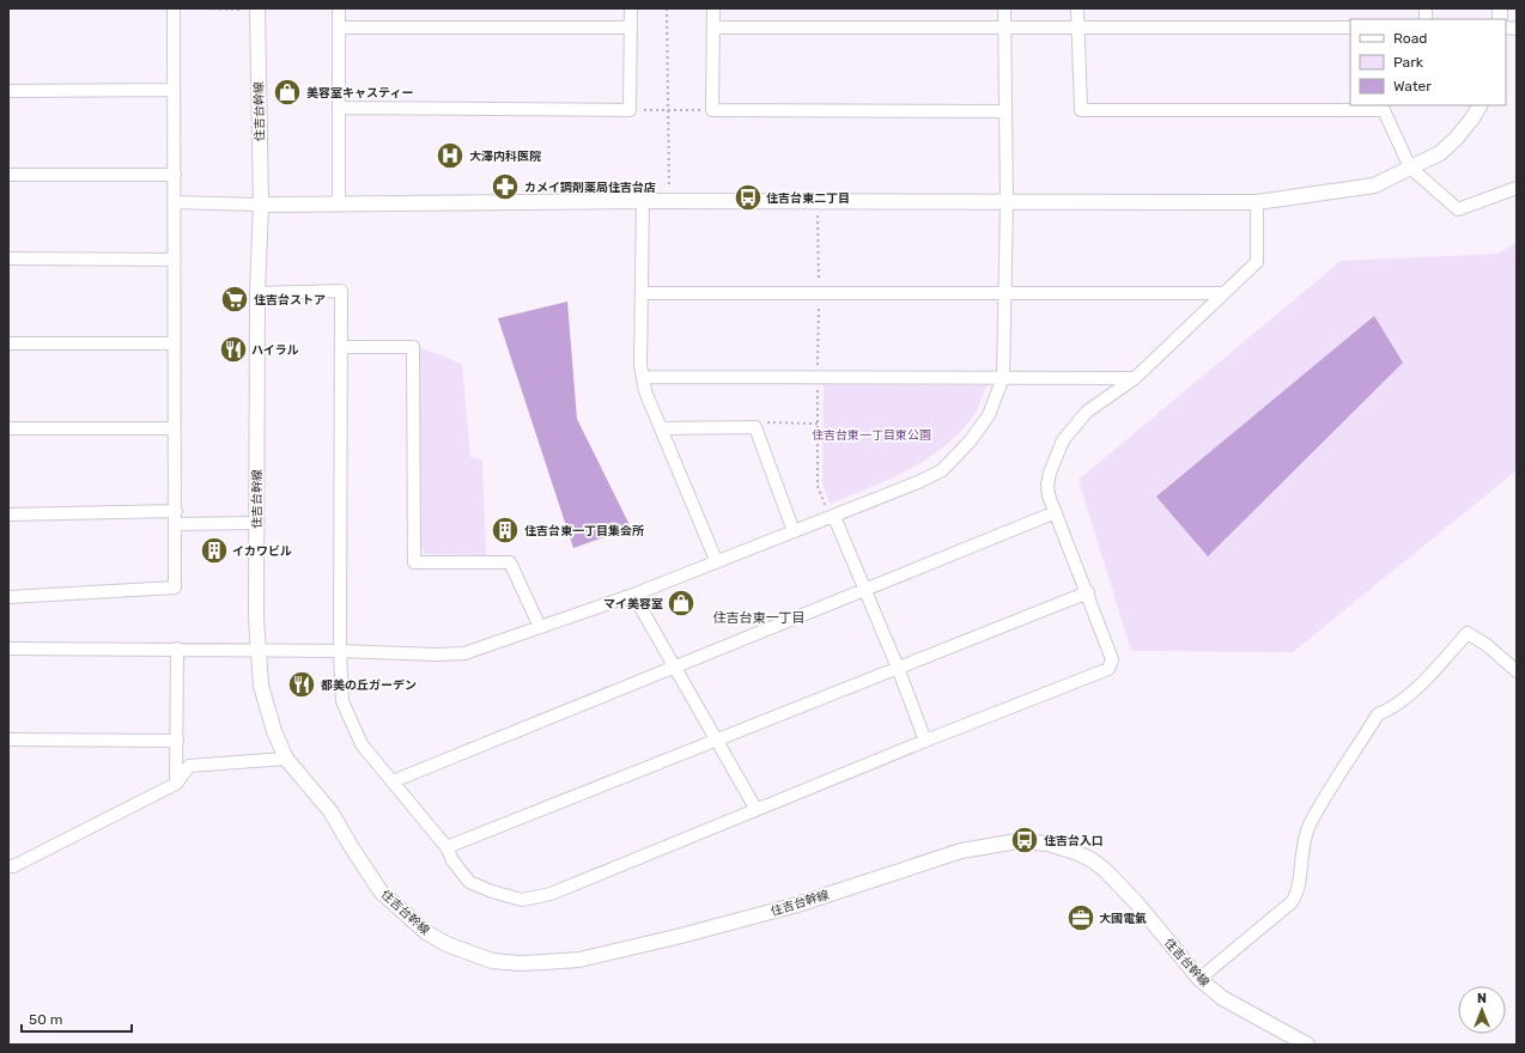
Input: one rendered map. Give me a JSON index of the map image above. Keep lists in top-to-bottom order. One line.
{"streets":{"street":["住吉台幹線"]},"districts":["住吉台東一丁目"],"parks":["住吉台東一丁目東公園"],"places":{"shop":["美容室キャスティー","マイ美容室"],"hospital":["大澤内科医院"],"pharmacy":["カメイ調剤薬局住吉台店"],"bus stop":["住吉台東二丁目","住吉台入口"],"supermarket":["住吉台ストア"],"restaurant":["ハイラル","都美の丘ガーデン"],"building":["住吉台東一丁目集会所","イカワビル"],"office":["大國電氣"]},"legend":["Road","Park","Water"],"scale_bar":"50 m","north":"top"}
